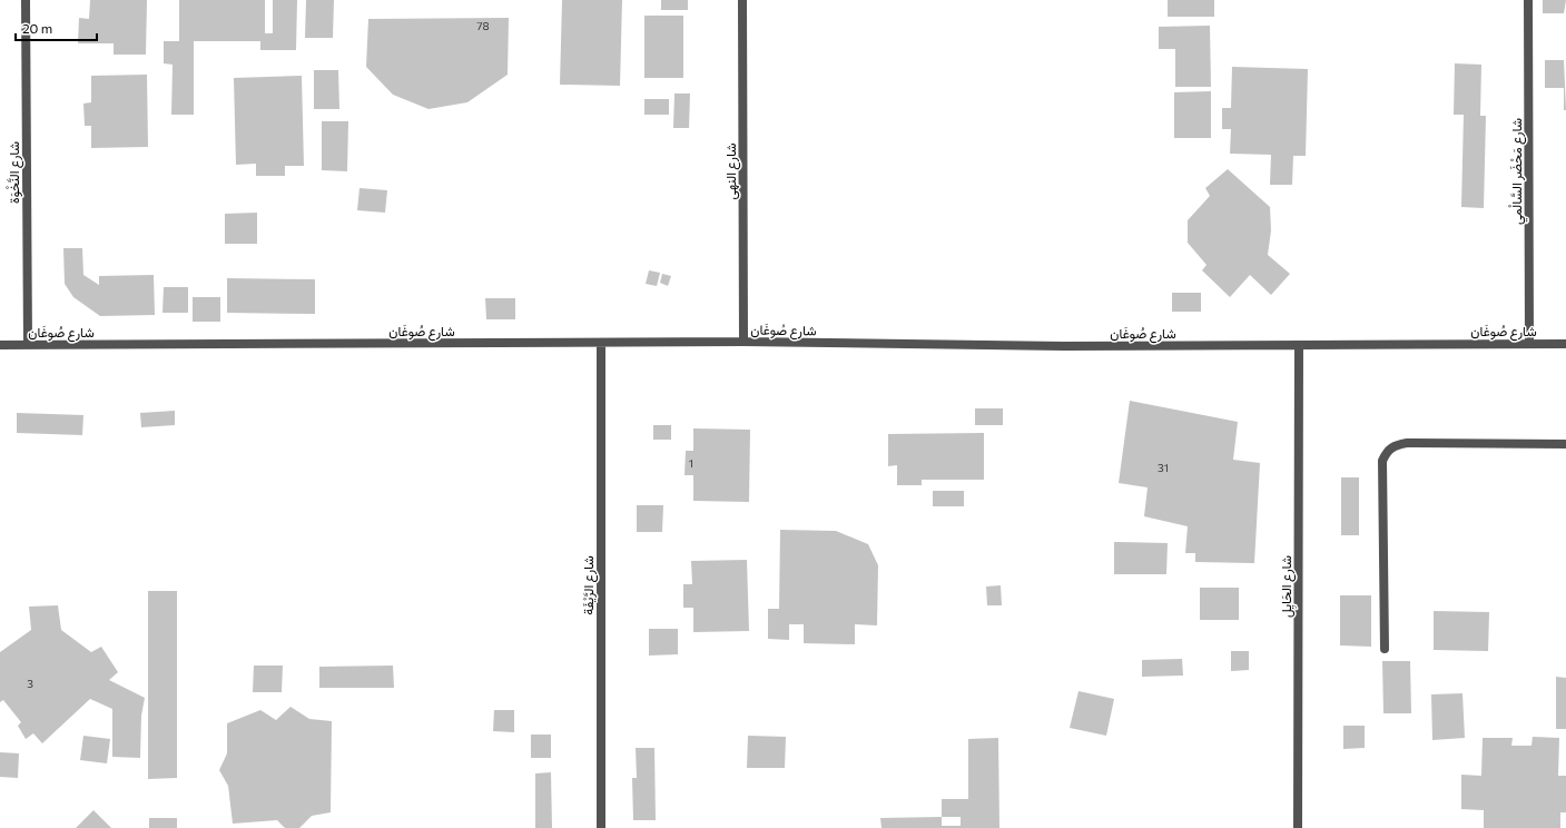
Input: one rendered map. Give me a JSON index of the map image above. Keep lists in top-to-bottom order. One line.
{"streets":{"street":["شارع النهى","شارع مَحْضَر السَّالْمي","شارع النَّخْوَة","شارع صُوغَان","شارع الرَّيْفَة","شارع الحَايِل"]},"crossings":[["شارع النهى","شارع صُوغَان"],["شارع مَحْضَر السَّالْمي","شارع صُوغَان"],["شارع النَّخْوَة","شارع صُوغَان"],["شارع صُوغَان","شارع الرَّيْفَة"],["شارع صُوغَان","شارع الحَايِل"]],"house_numbers":["78","1","31","3"],"scale_bar":"20 m"}
